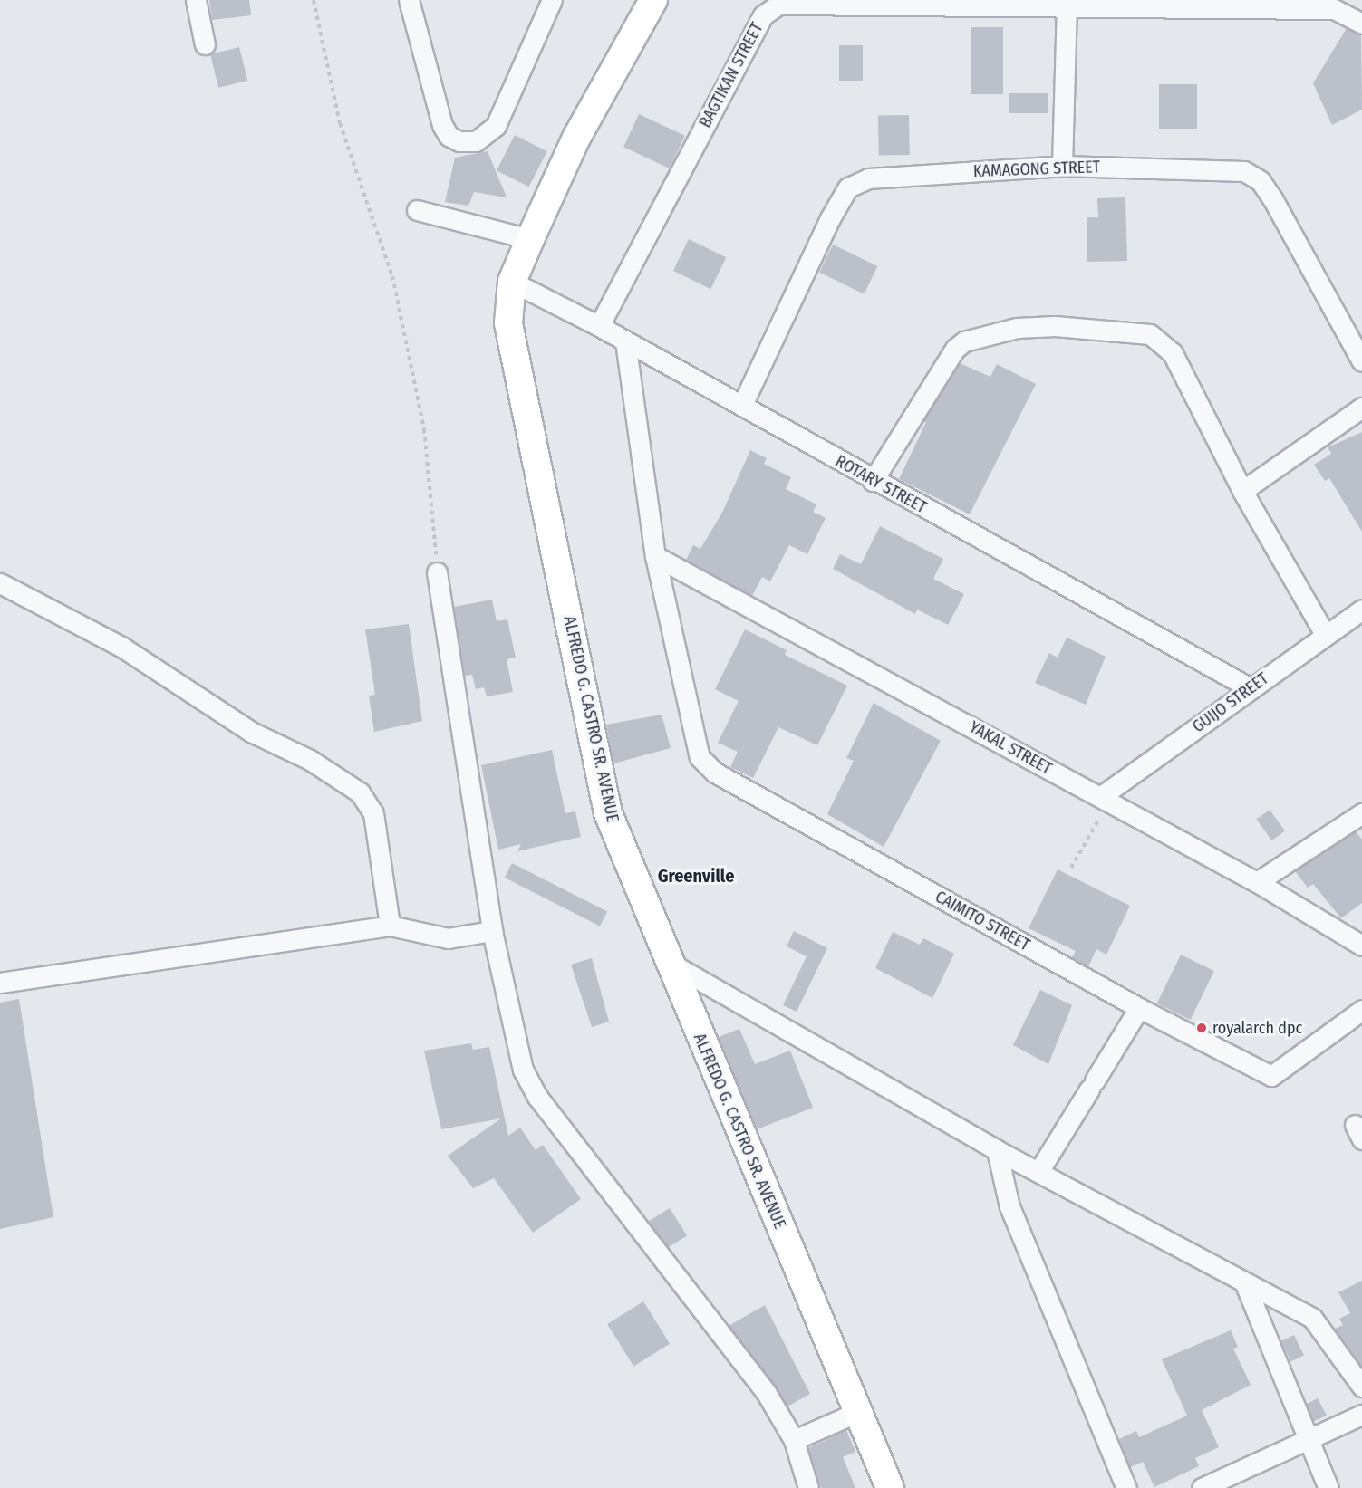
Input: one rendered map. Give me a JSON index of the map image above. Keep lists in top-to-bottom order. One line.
{"streets":{"street":["BAGTIKAN STREET","KAMAGONG STREET","ROTARY STREET","GUIJO STREET","ALFREDO G. CASTRO SR. AVENUE","YAKAL STREET","CAIMITO STREET"]},"crossings":[["BAGTIKAN STREET","ROTARY STREET"],["KAMAGONG STREET","ROTARY STREET"],["ROTARY STREET","GUIJO STREET"],["ROTARY STREET","ALFREDO G. CASTRO SR. AVENUE"],["GUIJO STREET","YAKAL STREET"],["YAKAL STREET","CAIMITO STREET"]],"districts":["Greenville"],"places":["royalarch dpc"]}
